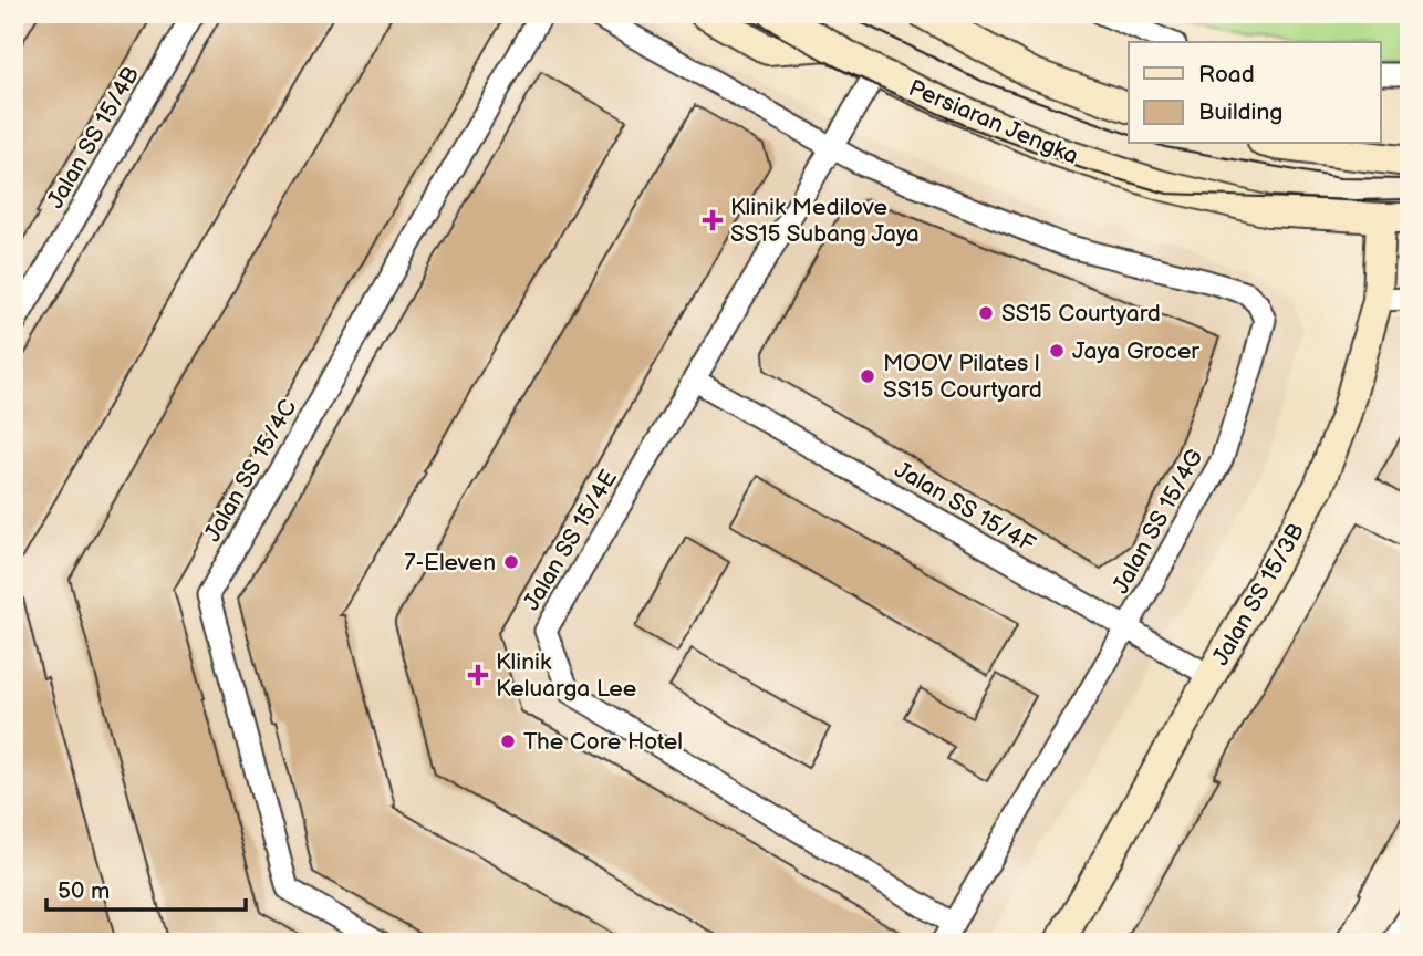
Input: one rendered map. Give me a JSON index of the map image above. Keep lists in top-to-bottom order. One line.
{"streets":{"main road":["Persiaran Jengka","Jalan SS 15/3B"],"street":["Jalan SS 15/4B","Jalan SS 15/4C","Jalan SS 15/4F","Jalan SS 15/4G","Jalan SS 15/4E"]},"crossings":[["Persiaran Jengka","Jalan SS 15/4E"],["Persiaran Jengka","Jalan SS 15/3B"],["Jalan SS 15/4F","Jalan SS 15/4G"],["Jalan SS 15/4F","Jalan SS 15/4E"],["Jalan SS 15/4F","Jalan SS 15/3B"],["Jalan SS 15/4G","Jalan SS 15/4E"]],"places":{"health":["Klinik Medilove SS15 Subang Jaya","Klinik Keluarga Lee"],"other":["SS15 Courtyard","Jaya Grocer","MOOV Pilates | SS15 Courtyard","7-Eleven","The Core Hotel"]},"legend":["Road","Building"],"scale_bar":"50 m"}
